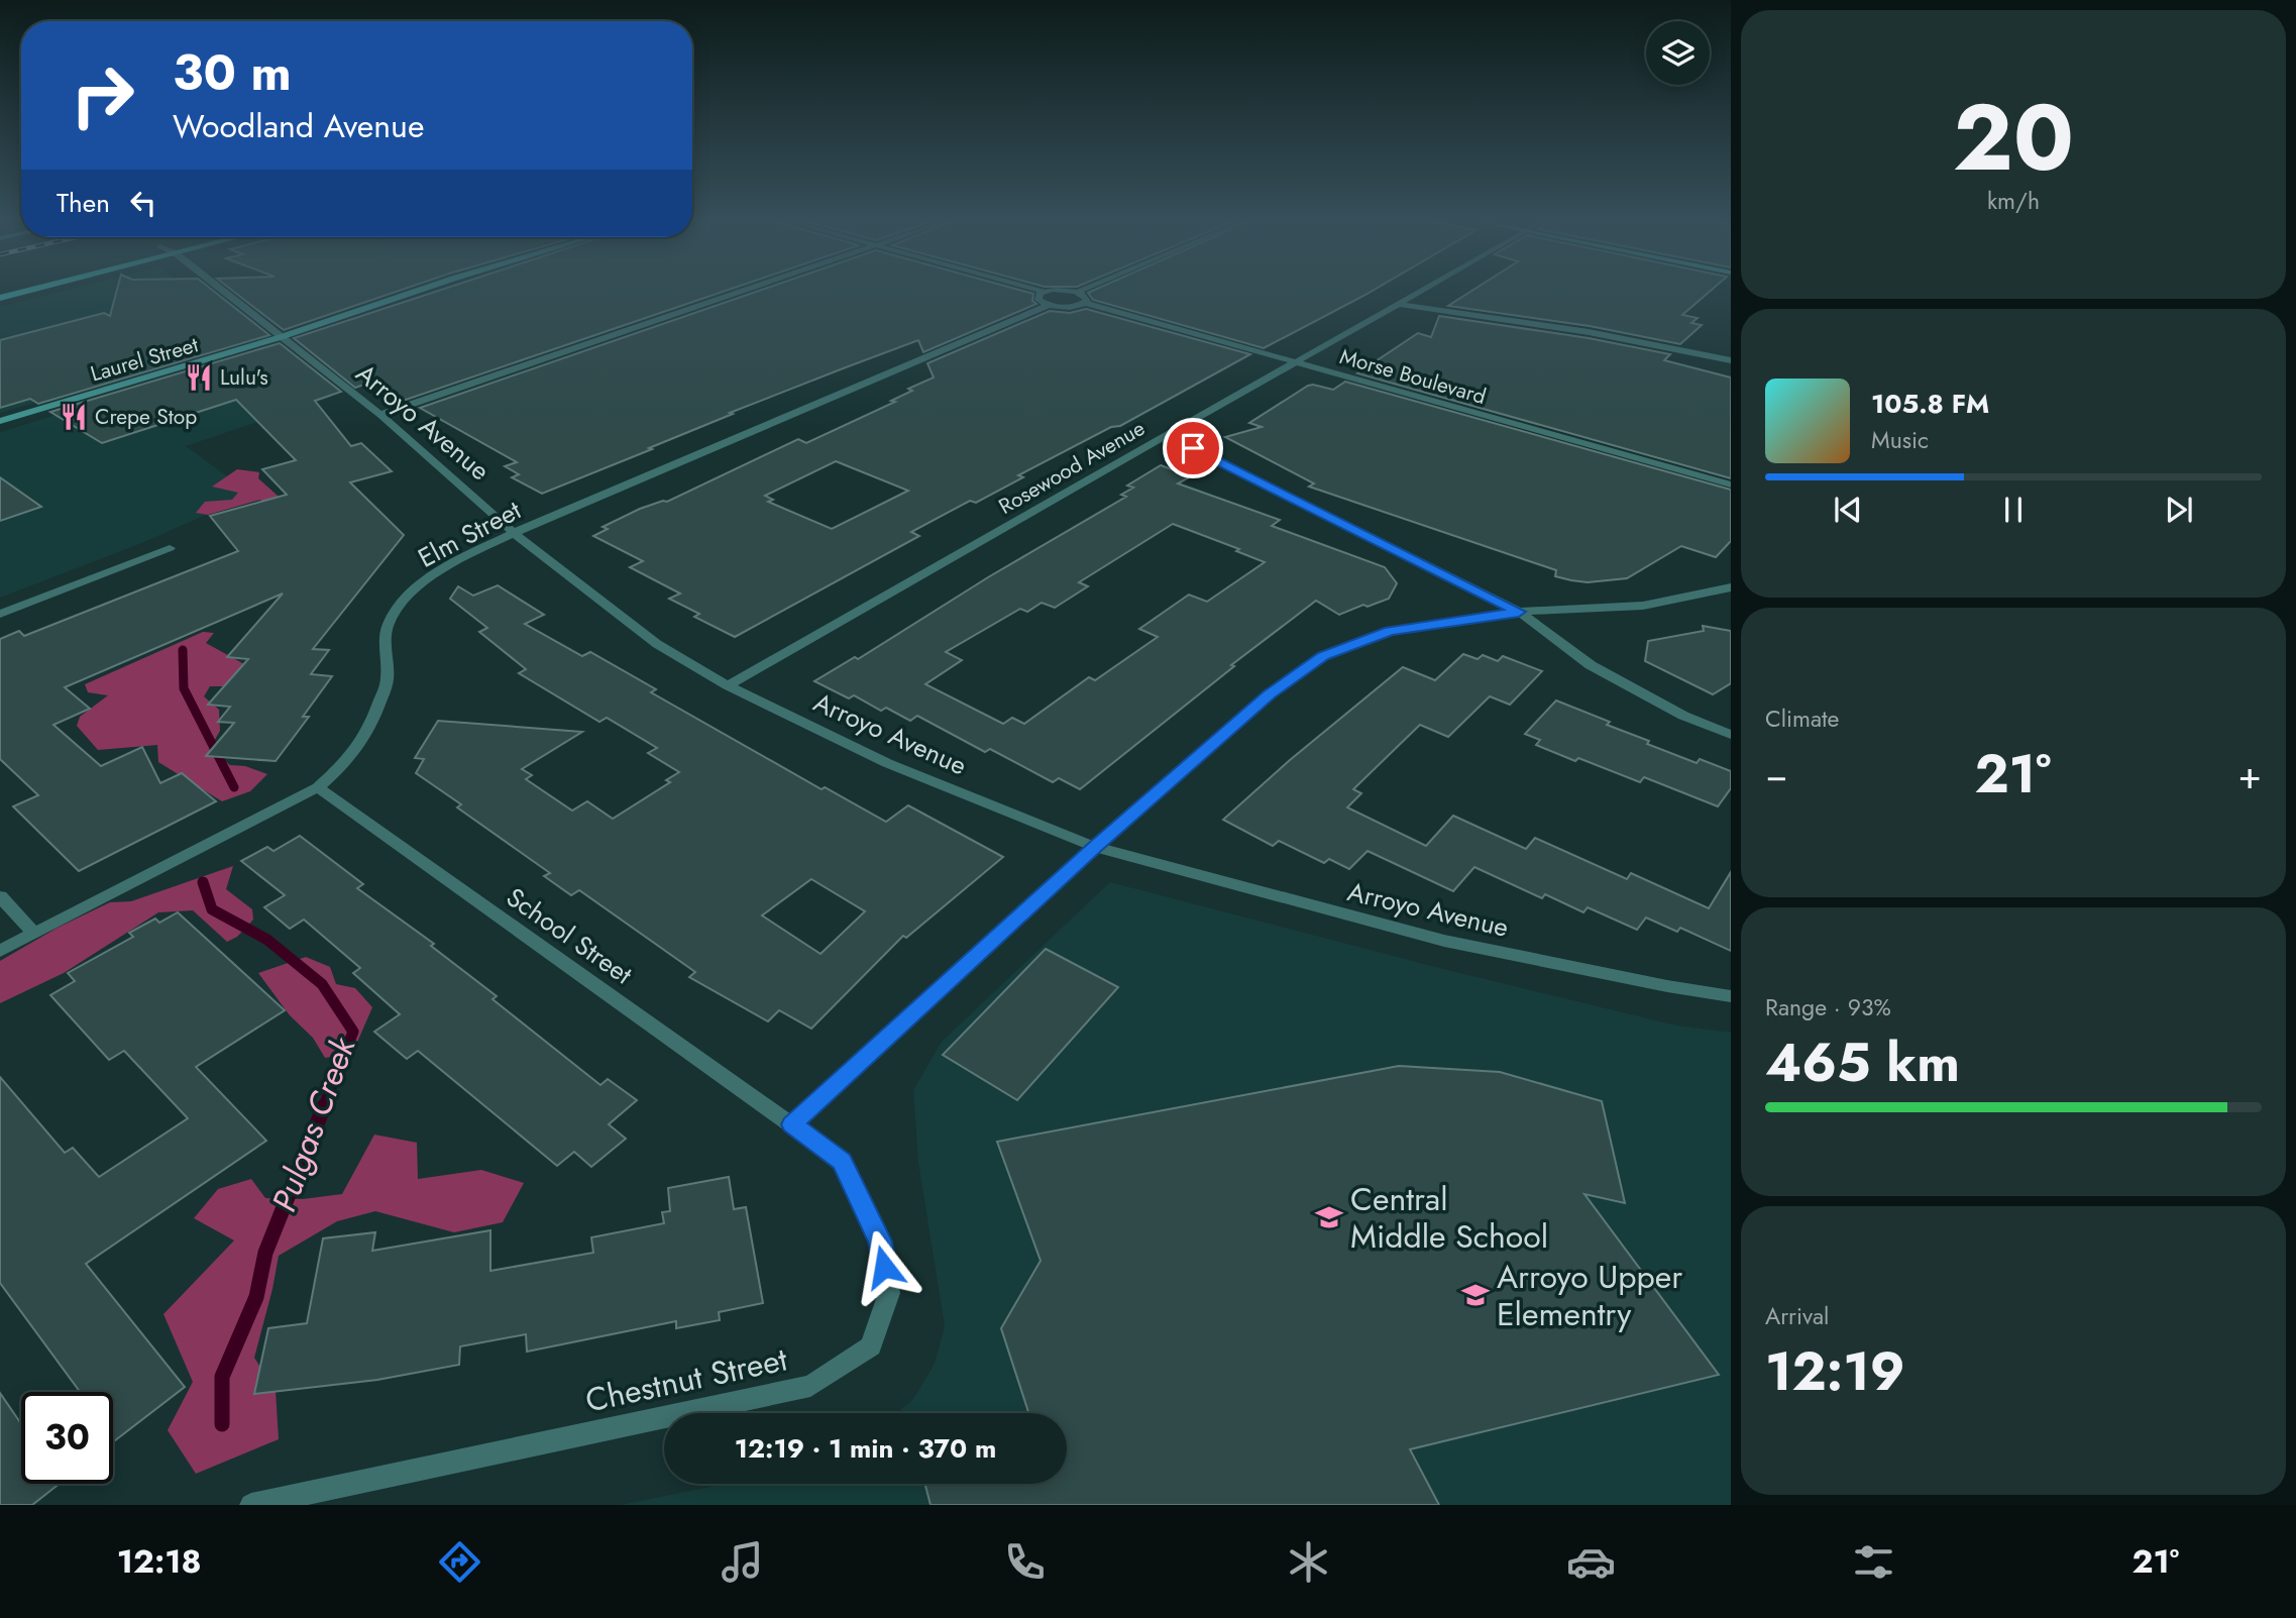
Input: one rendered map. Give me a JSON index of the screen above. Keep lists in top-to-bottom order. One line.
{"streets":{"street":["Laurel Street","Morse Boulevard","Arroyo Avenue","Rosewood Avenue","Elm Street","School Street","Chestnut Street"]},"crossings":[["Laurel Street","Arroyo Avenue"],["Morse Boulevard","Rosewood Avenue"],["Arroyo Avenue","Rosewood Avenue"],["Arroyo Avenue","Elm Street"],["Elm Street","School Street"],["School Street","Chestnut Street"]],"water":["Pulgas Creek"],"places":{"restaurant":["Lulu's","Crepe Stop"],"school or university":["Central Middle School","Arroyo Upper Elementry"]},"page":{"tile":[["20","km/h"],"Climate",["Range · 93%","465 km"],["Arrival","12:19"]],"turn":["30 m","Woodland Avenue"],"then":"Then","song":["105.8 FM","Music"],"heat":["−","21°","+"],"limit":"30","trip":"12:19 · 1 min · 370 m","tabs":["12:18","21°"]}}
